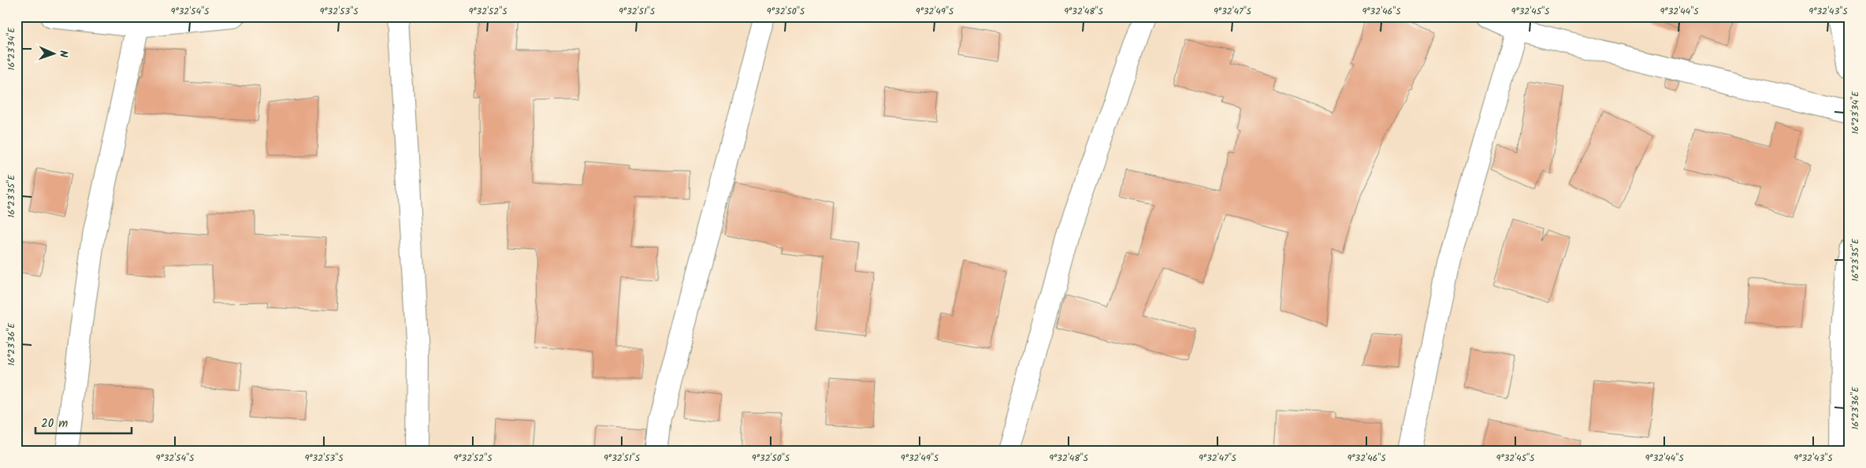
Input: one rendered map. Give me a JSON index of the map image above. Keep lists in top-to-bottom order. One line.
{"scale_bar":"20 m","north":"right","coordinates":["9°32'54\"S","9°32'53\"S","9°32'52\"S","9°32'51\"S","9°32'50\"S","9°32'49\"S","9°32'48\"S","9°32'47\"S","9°32'46\"S","9°32'45\"S","9°32'44\"S","9°32'43\"S","16°23'34\"E","16°23'35\"E","16°23'36\"E"]}
